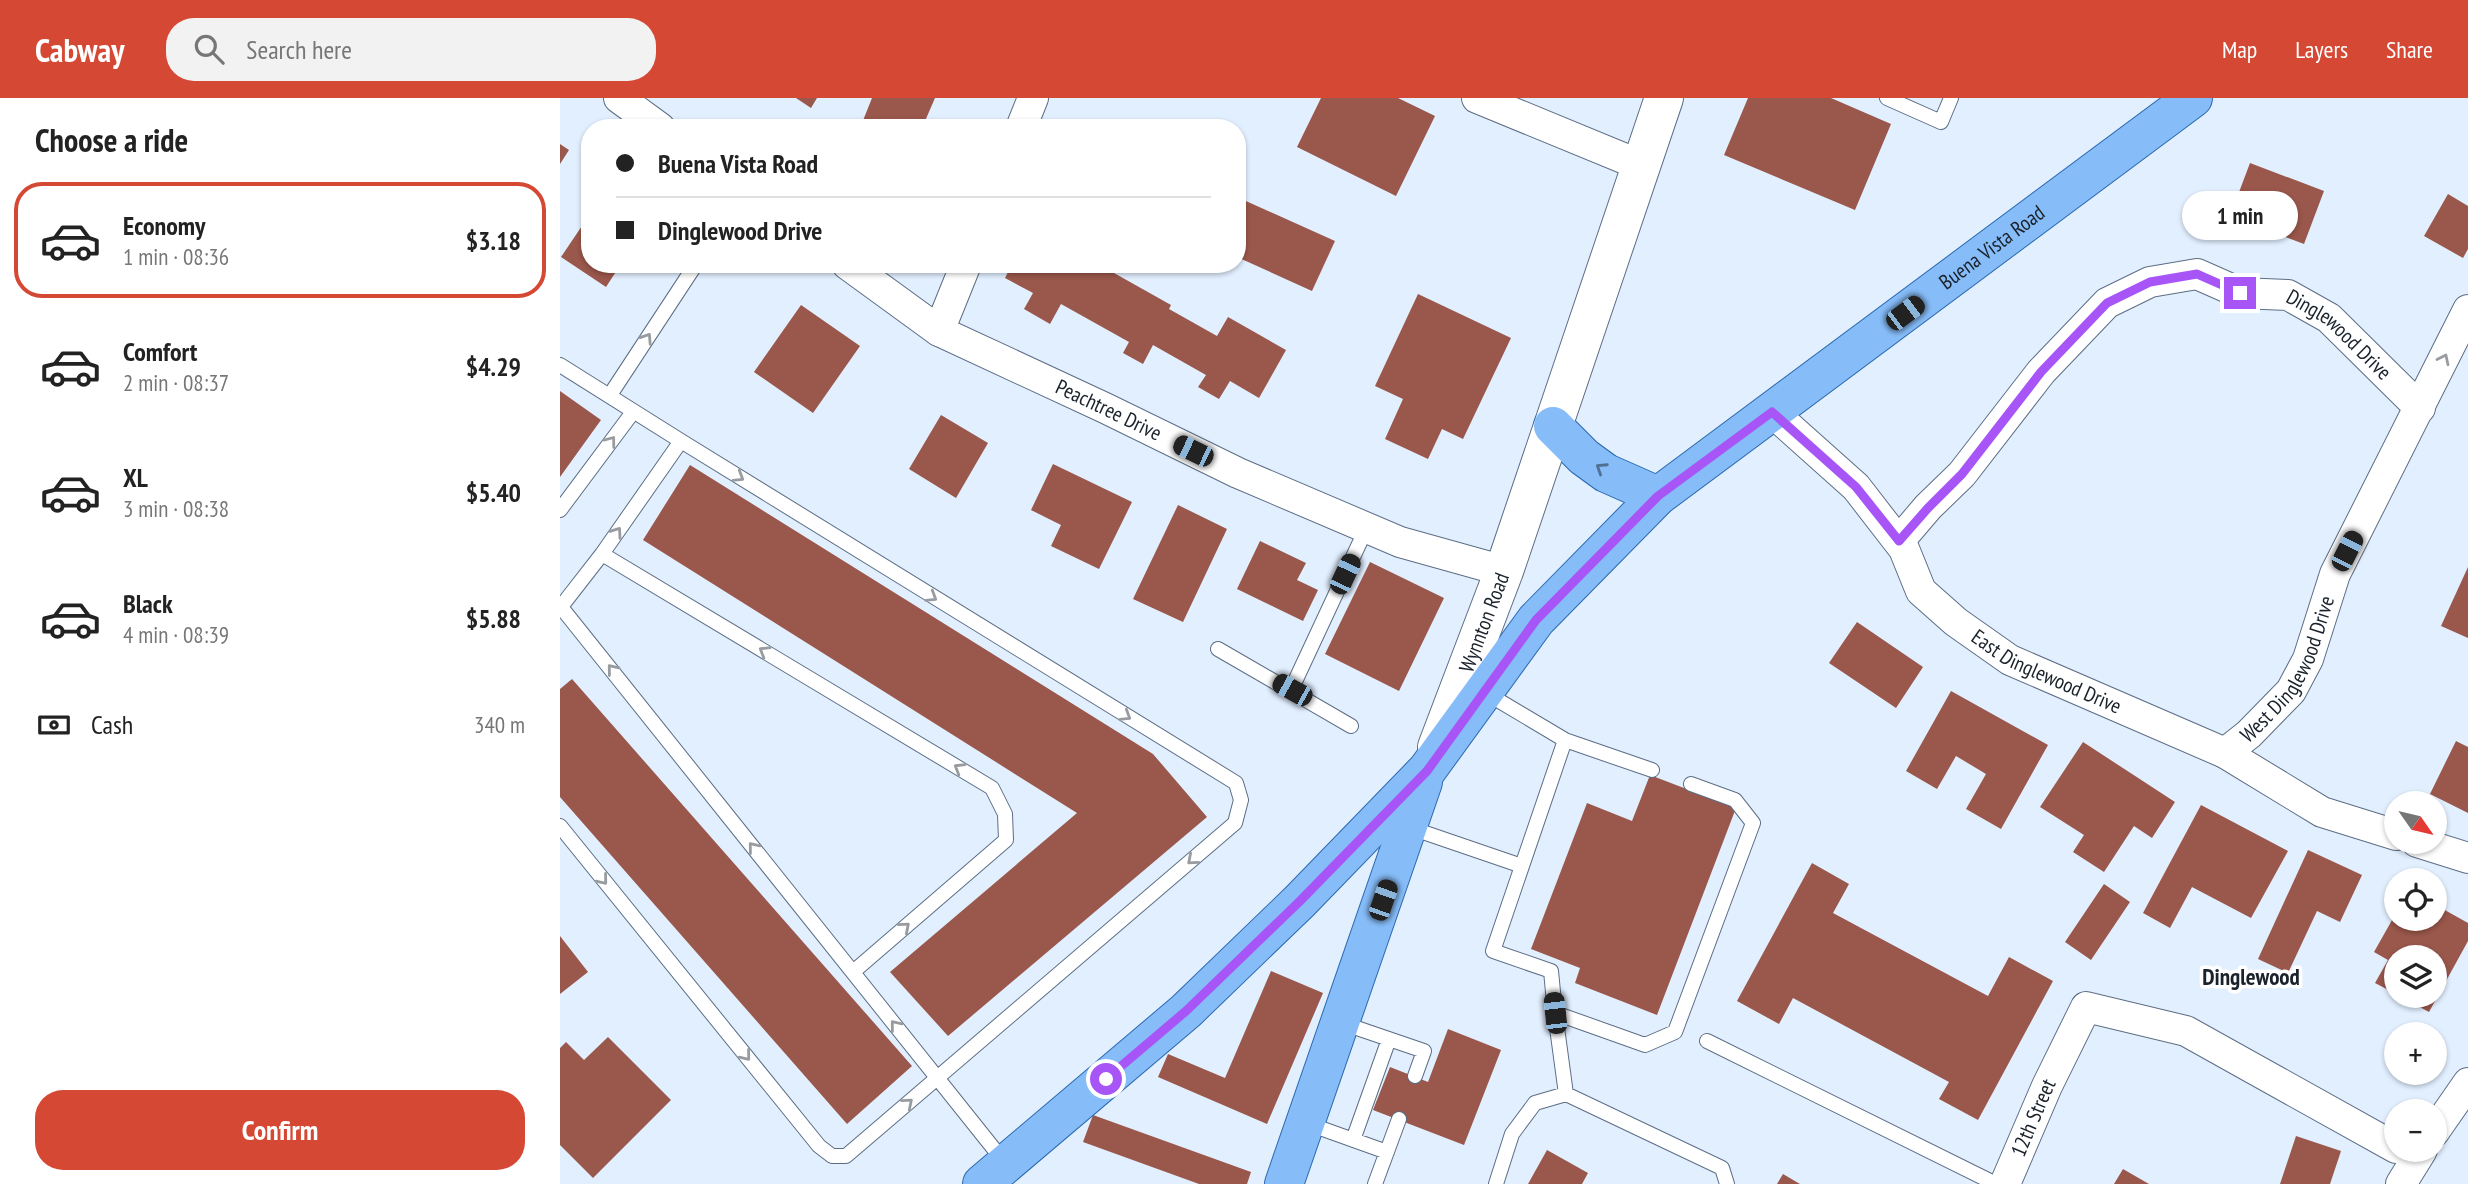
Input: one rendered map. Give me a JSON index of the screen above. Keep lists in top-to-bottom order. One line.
{"streets":{"main road":["Buena Vista Road","Wynnton Road"],"street":["Dinglewood Drive","Peachtree Drive","West Dinglewood Drive","East Dinglewood Drive","12th Street"]},"crossings":[["Buena Vista Road","Wynnton Road"],["Buena Vista Road","East Dinglewood Drive"],["Dinglewood Drive","West Dinglewood Drive"],["Dinglewood Drive","East Dinglewood Drive"],["Peachtree Drive","Wynnton Road"],["West Dinglewood Drive","East Dinglewood Drive"]],"districts":["Dinglewood"],"north":"bottom right","page":{"header":"Cabway","search":"Search here","nav":["Map","Layers","Share"],"heading":"Choose a ride","banner":["Buena Vista Road","Dinglewood Drive"],"list":[{"name":"Economy","note":"1 min · 08:36","value":"$3.18"},{"name":"Comfort","note":"2 min · 08:37","value":"$4.29"},{"name":"XL","note":"3 min · 08:38","value":"$5.40"},{"name":"Black","note":"4 min · 08:39","value":"$5.88"}],"bubble":"1 min","pay":["Cash","340 m"],"map_buttons":["+","−"],"buttons":"Confirm"}}
